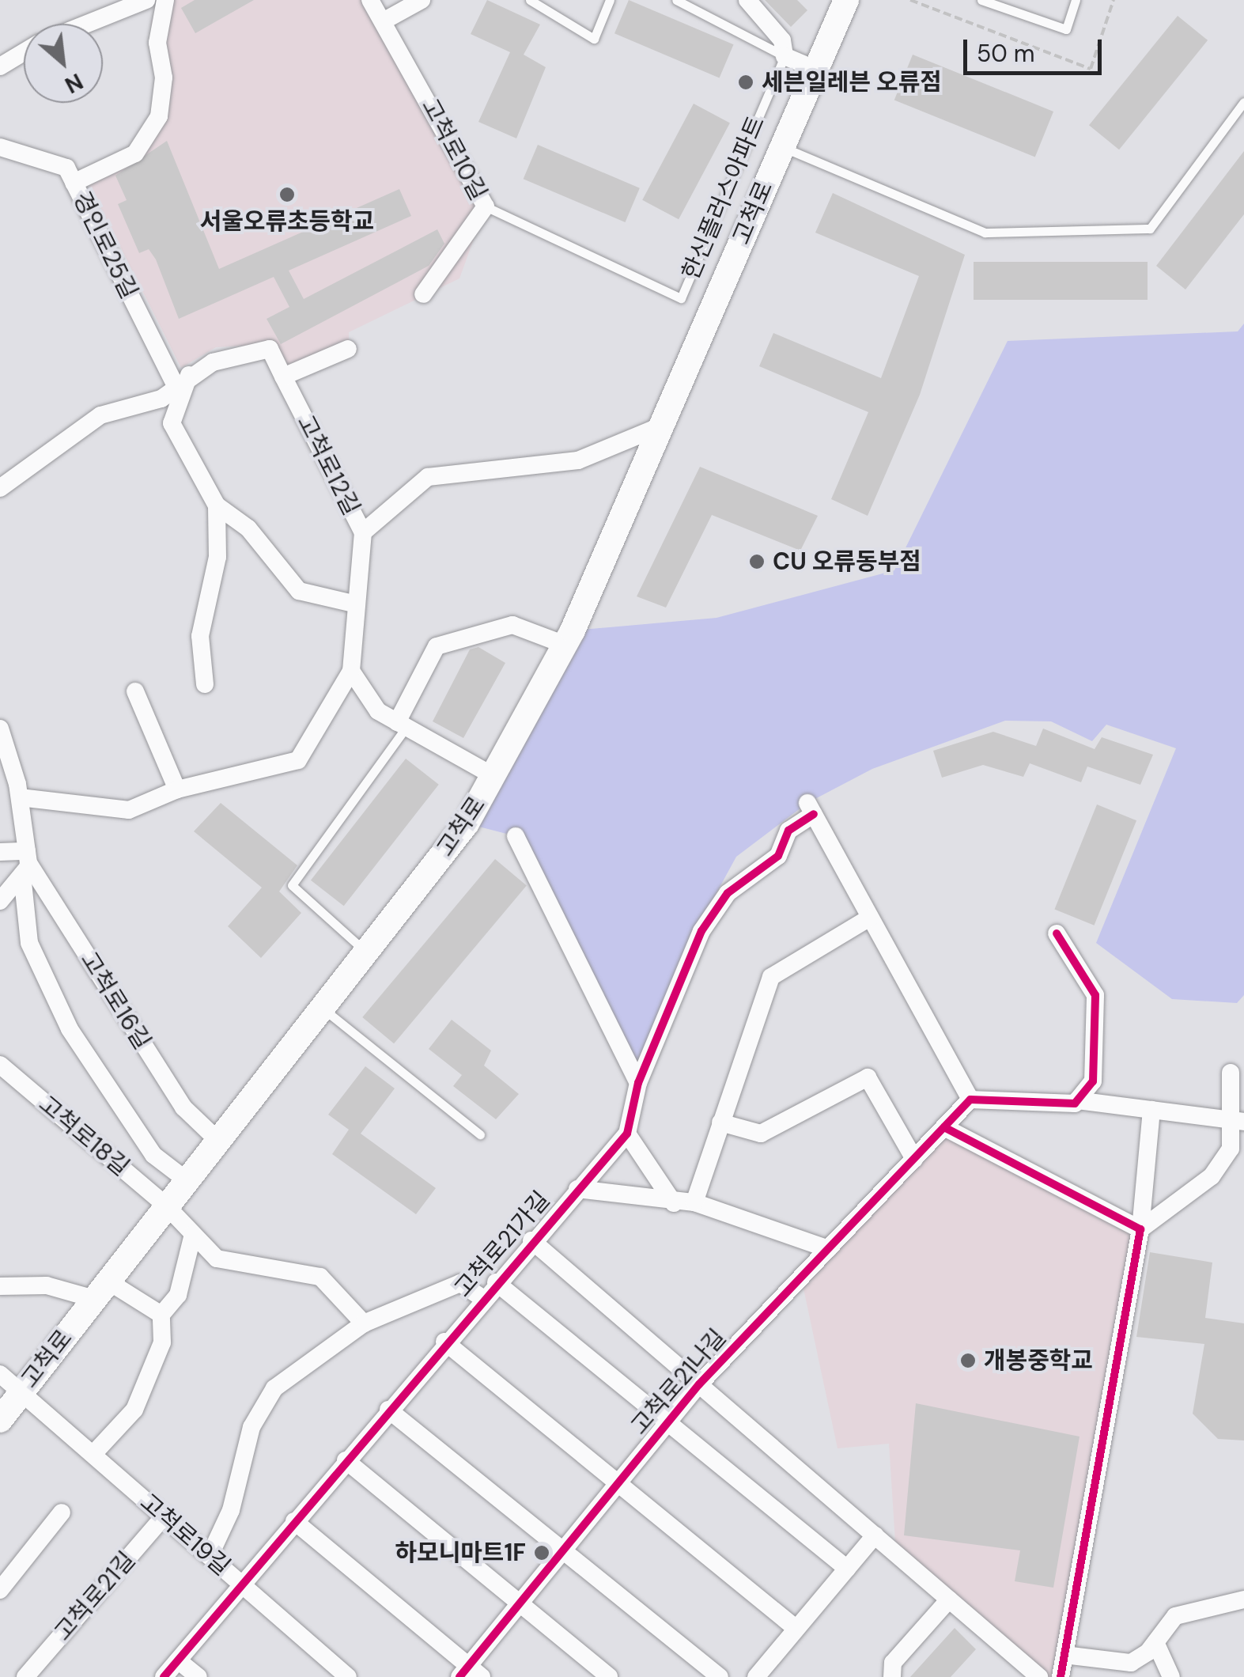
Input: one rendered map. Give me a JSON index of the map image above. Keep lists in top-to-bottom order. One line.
{"streets":{"main road":["고척로"],"street":["고척로10길","경인로25길","고척로12길","고척로16길","고척로18길","고척로21가길","고척로21나길","고척로19길","고척로21길"],"lane":["한신플러스아파트"]},"crossings":[["고척로10길","한신플러스아파트"],["고척로","고척로16길"],["고척로","고척로18길"],["고척로","고척로19길"],["경인로25길","고척로12길"],["고척로12길","고척로16길"],["고척로21가길","고척로21나길"],["고척로21가길","고척로19길"],["고척로19길","고척로21길"]],"places":["세븐일레븐 오류점","서울오류초등학교","CU 오류동부점","개봉중학교","하모니마트1F"],"scale_bar":"50 m","north":"bottom right"}
